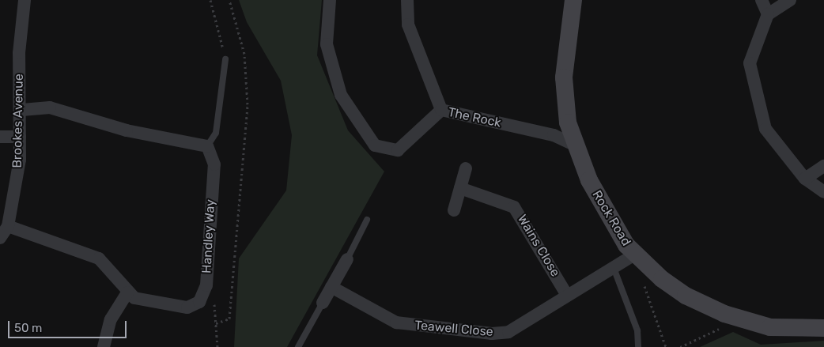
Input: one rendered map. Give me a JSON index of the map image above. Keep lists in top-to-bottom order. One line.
{"streets":{"street":["The Rock","Brookes Avenue","Rock Road","Handley Way","Wains Close","Teawell Close"]},"crossings":[["The Rock","Rock Road"],["Rock Road","Teawell Close"],["Wains Close","Teawell Close"]],"scale_bar":"50 m"}
